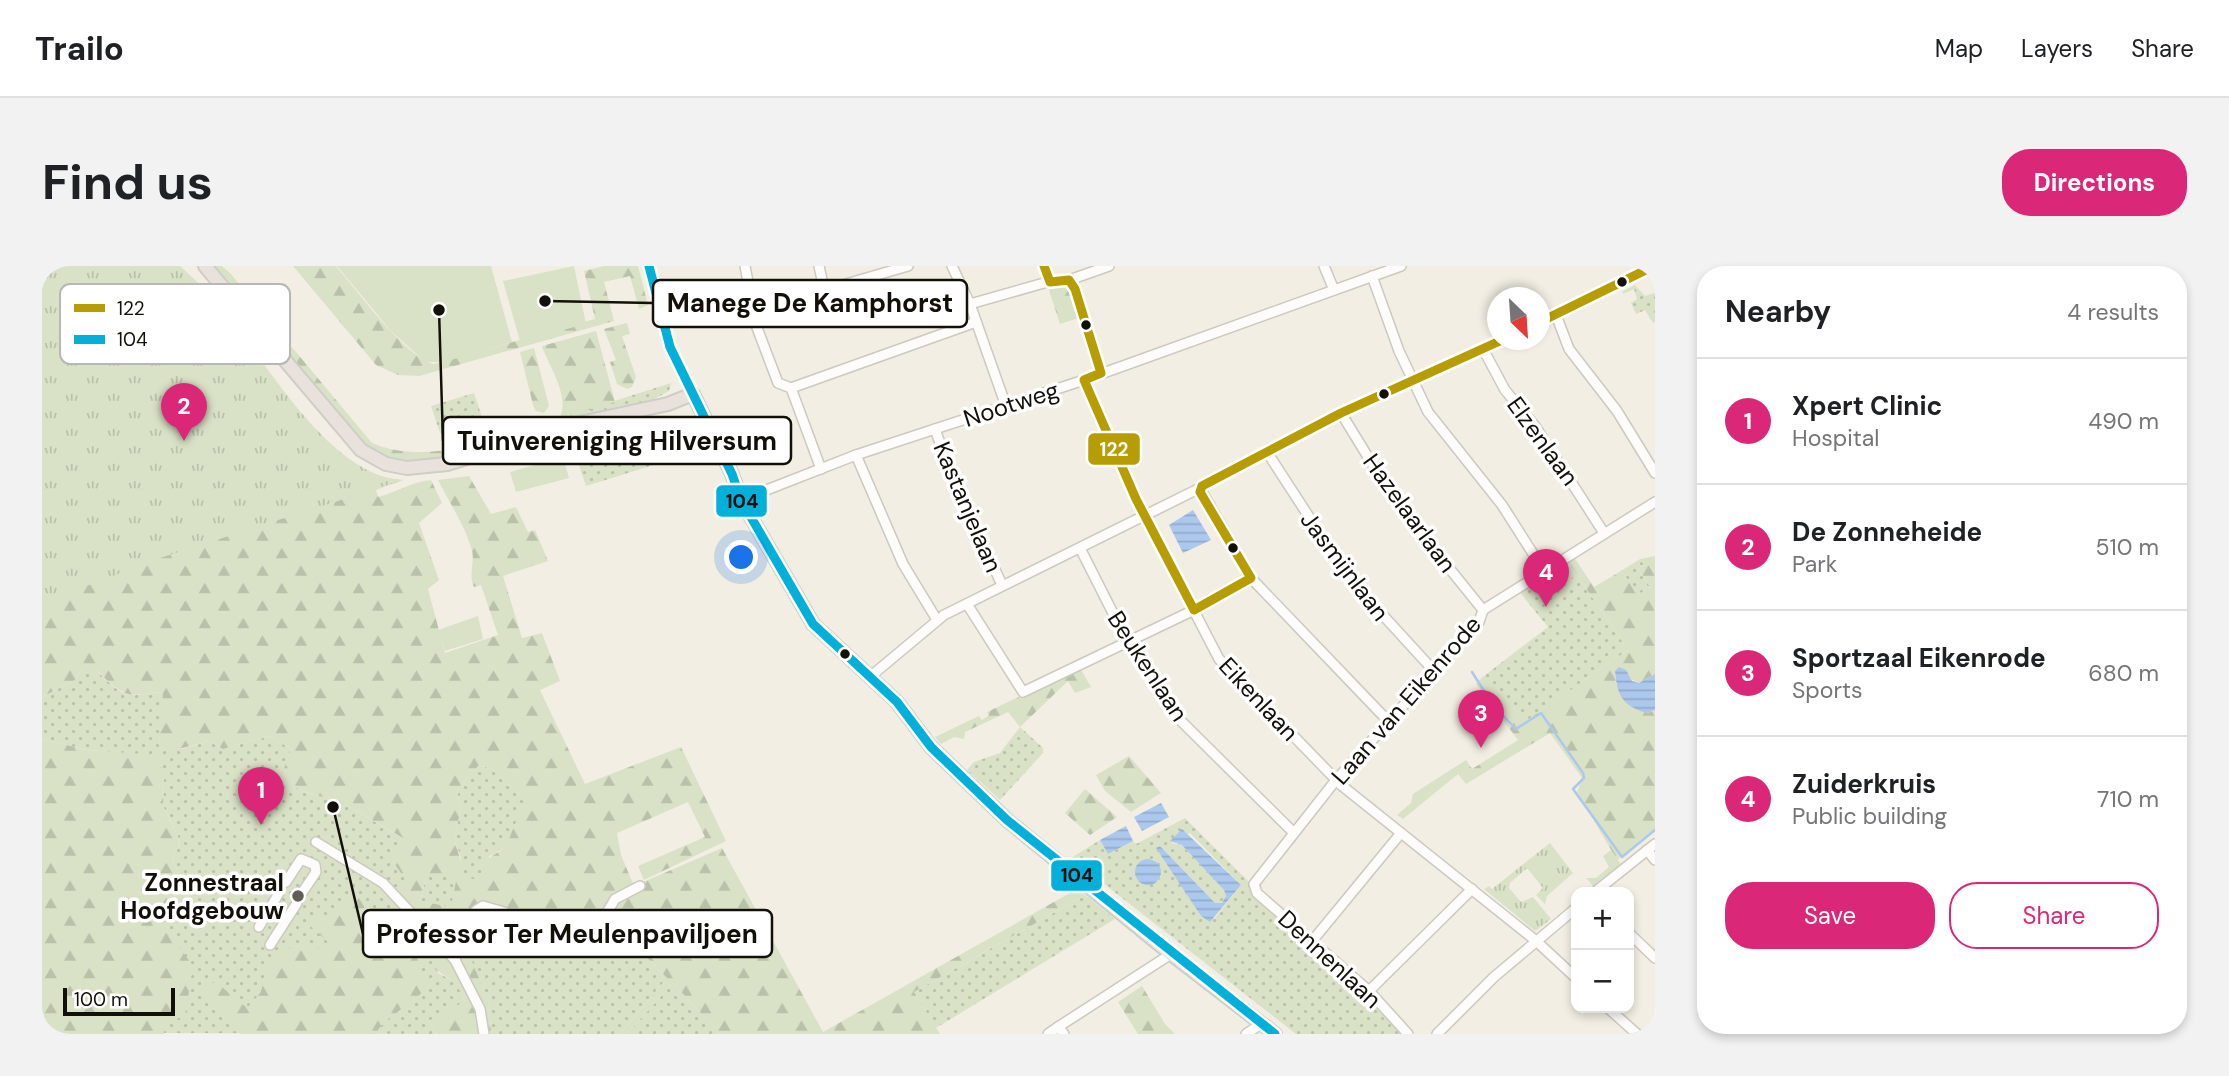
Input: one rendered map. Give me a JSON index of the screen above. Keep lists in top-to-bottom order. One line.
{"streets":{"street":["Nootweg","Elzenlaan","Kastanjelaan","Hazelaarlaan","Jasmijnlaan","Beukenlaan","Eikenlaan","Laan van Eikenrode","Dennenlaan"]},"crossings":[["Nootweg","Kastanjelaan"],["Nootweg","Eikenlaan"],["Elzenlaan","Laan van Eikenrode"],["Hazelaarlaan","Laan van Eikenrode"],["Jasmijnlaan","Laan van Eikenrode"],["Beukenlaan","Laan van Eikenrode"],["Eikenlaan","Laan van Eikenrode"],["Laan van Eikenrode","Dennenlaan"]],"places":["Manege De Kamphorst","Tuinvereniging Hilversum","Professor Ter Meulenpaviljoen","Zonnestraal Hoofdgebouw"],"lines":["transit line 122","transit line 104"],"legend":["122","104"],"scale_bar":"100 m","north":"bottom right","page":{"header":"Trailo","nav":["Map","Layers","Share"],"buttons":["Directions",["Save","Share"]],"title":"Find us","heading":["Nearby","4 results"],"list":[{"mark":"1","name":"Xpert Clinic","note":"Hospital","value":"490 m"},{"mark":"2","name":"De Zonneheide","note":"Park","value":"510 m"},{"mark":"3","name":"Sportzaal Eikenrode","note":"Sports","value":"680 m"},{"mark":"4","name":"Zuiderkruis","note":"Public building","value":"710 m"}],"pins":["2","4","3","1"],"map_buttons":["+","−"],"scale":"100 m"}}
